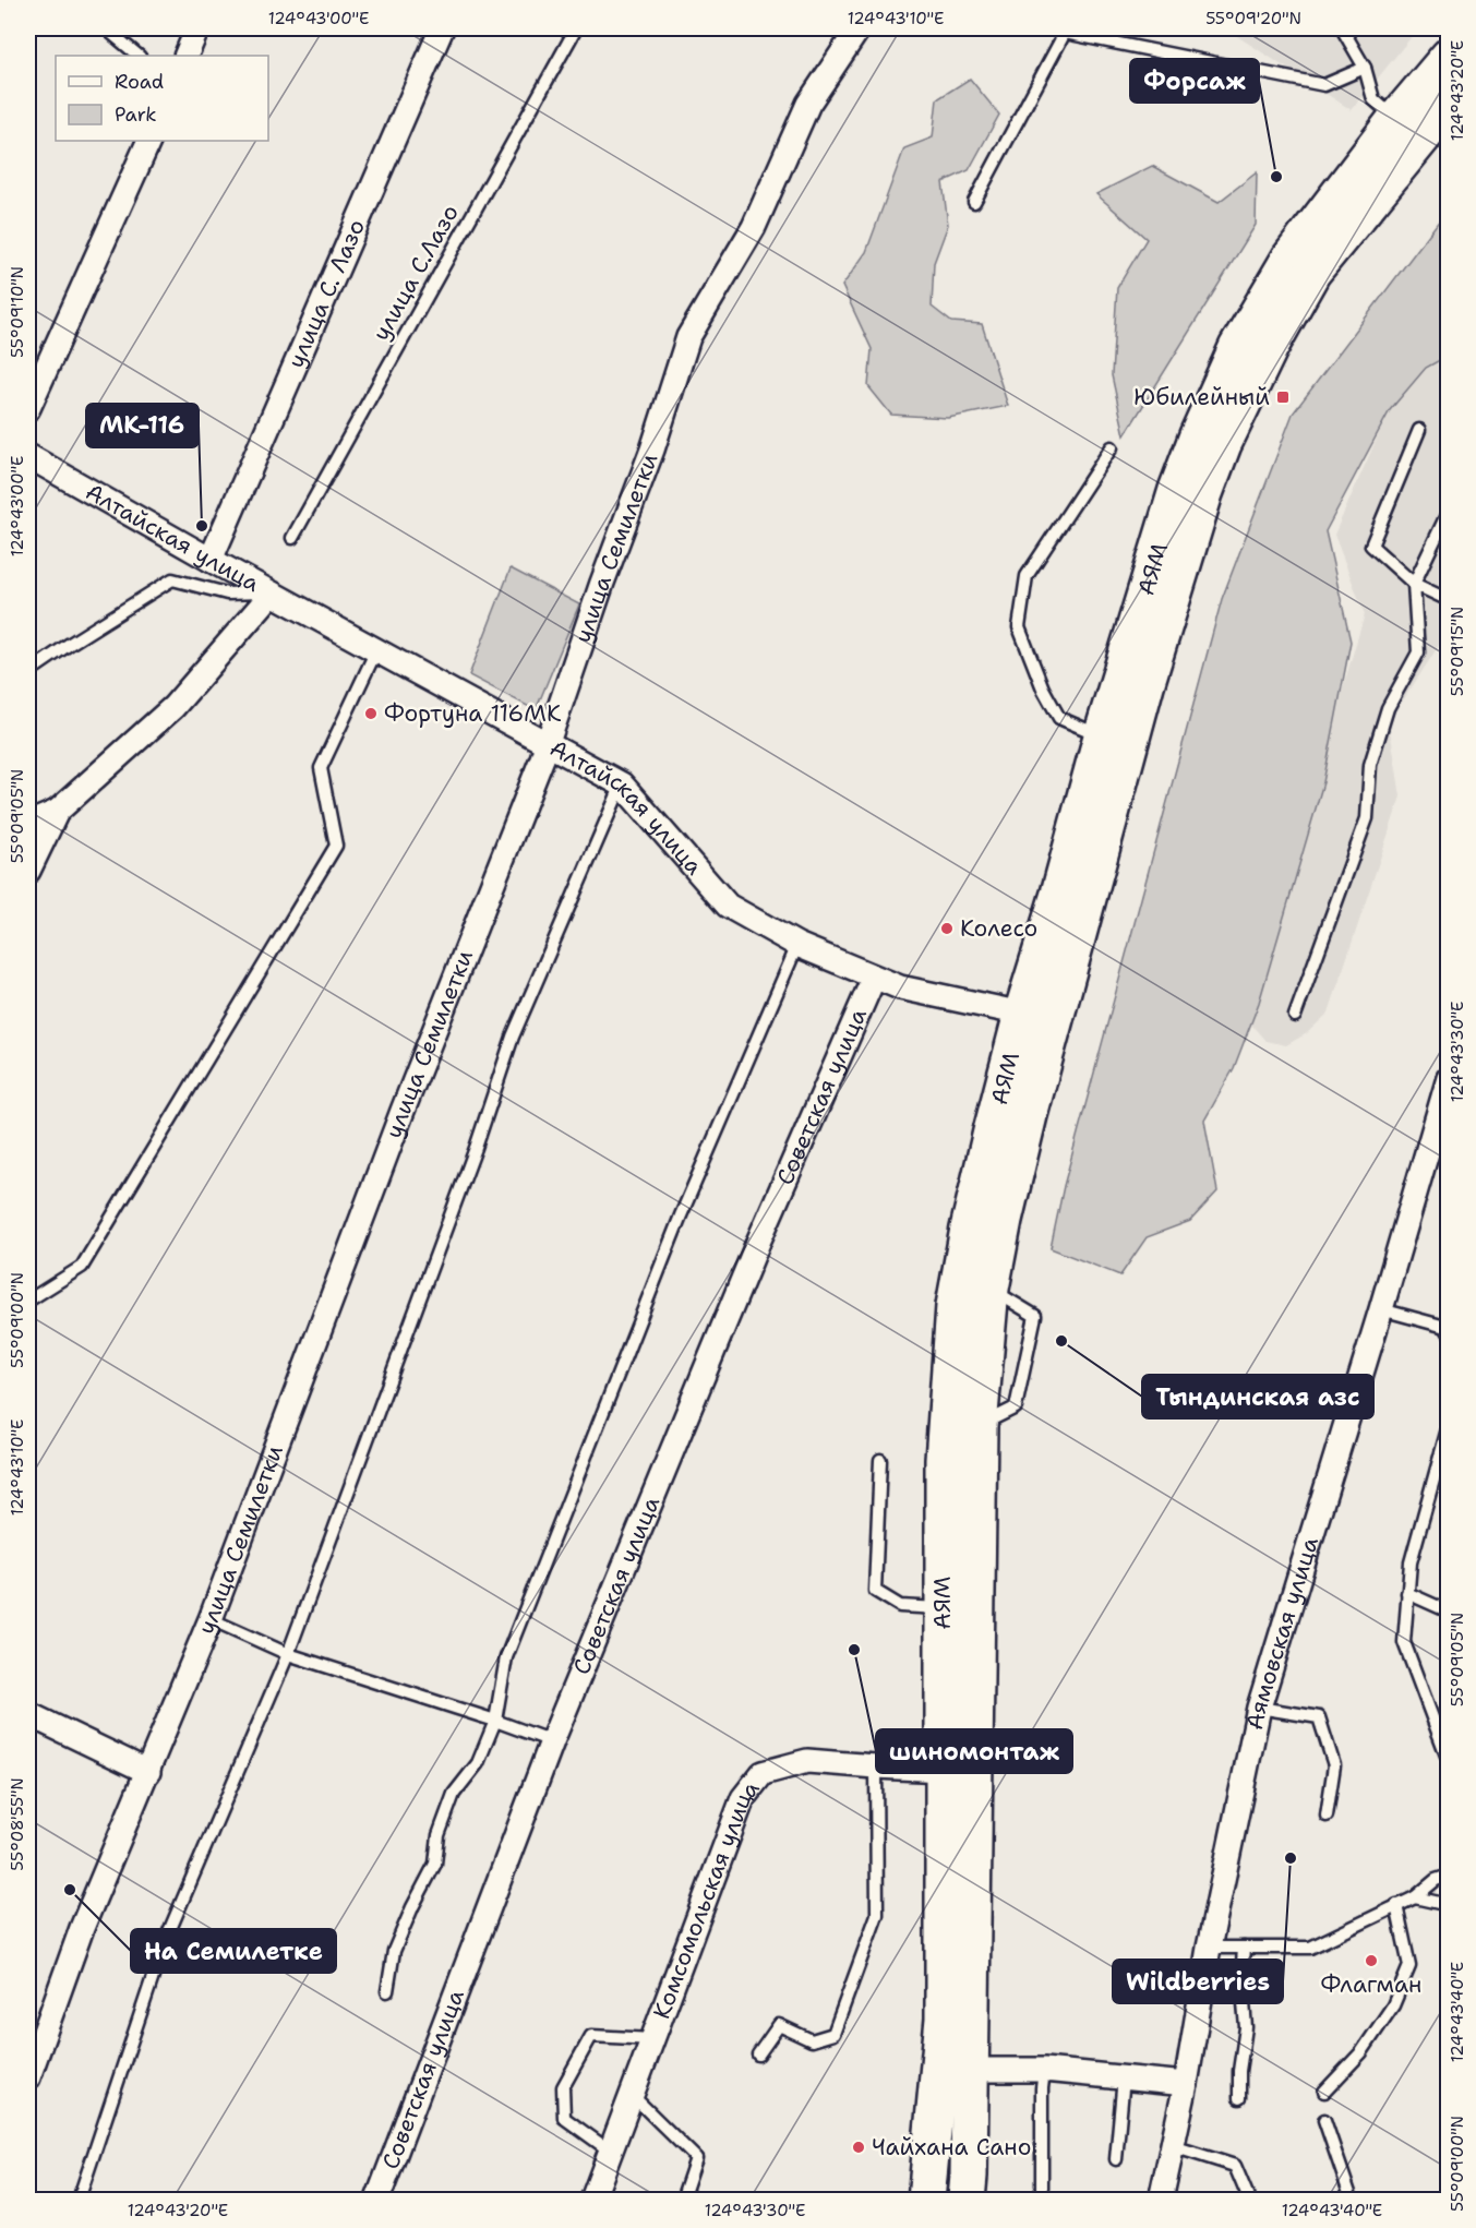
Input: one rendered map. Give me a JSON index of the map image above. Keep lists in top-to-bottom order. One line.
{"streets":{"highway":["АЯМ"],"street":["улица С. Лазо","Алтайская улица","улица Семилетки","Советская улица","Аямовская улица","Комсомольская улица"],"lane":["улица С.Лазо"]},"crossings":[["улица С. Лазо","Алтайская улица"],["Алтайская улица","улица Семилетки"],["Алтайская улица","АЯМ"],["Алтайская улица","Советская улица"],["АЯМ","Комсомольская улица"]],"places":{"other":["Форсаж","МК-116","Фортуна 116МК","Колесо","Тындинская азс","шиномонтаж","Wildberries","На Семилетке","Флагман","Чайхана Сано"],"transit":["Юбилейный"]},"legend":["Road","Park"],"coordinates":["124°43'00\"E","124°43'10\"E","55°09'20\"N","124°43'20\"E","55°09'10\"N","55°09'15\"N","55°09'05\"N","124°43'30\"E","55°09'00\"N","55°08'55\"N","124°43'40\"E"]}
